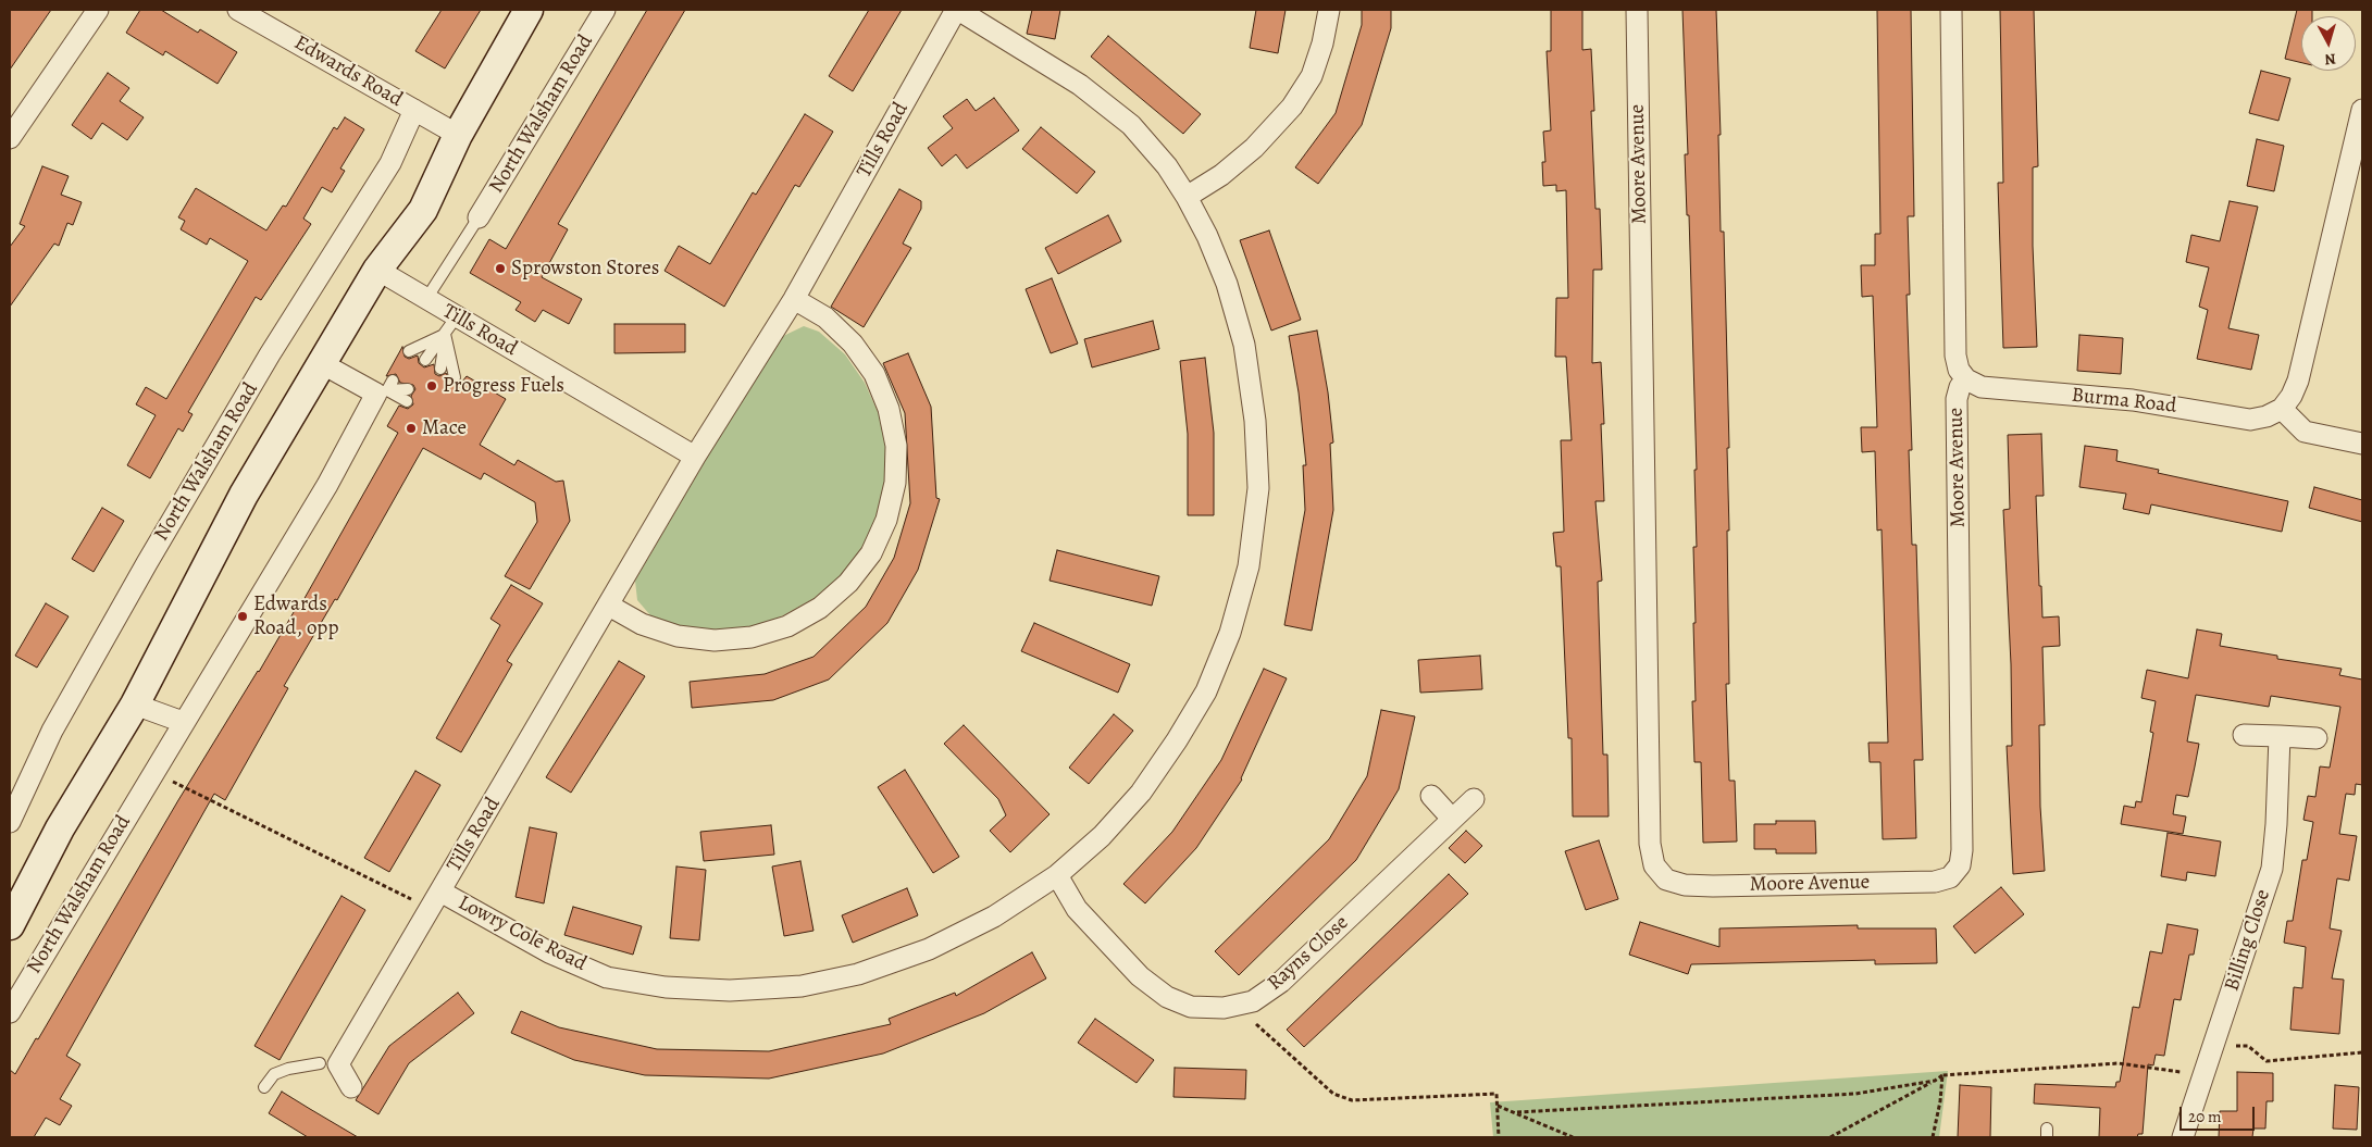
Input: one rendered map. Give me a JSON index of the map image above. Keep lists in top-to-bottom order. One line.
{"streets":{"street":["Edwards Road","North Walsham Road","Tills Road","Moore Avenue","Burma Road","Lowry Cole Road","Billing Close","Rayns Close"]},"crossings":[["Edwards Road","North Walsham Road"],["Tills Road","Lowry Cole Road"],["Moore Avenue","Burma Road"],["Lowry Cole Road","Rayns Close"]],"places":["Sprowston Stores","Progress Fuels","Mace","Edwards Road, opp"],"scale_bar":"20 m","north":"bottom"}
